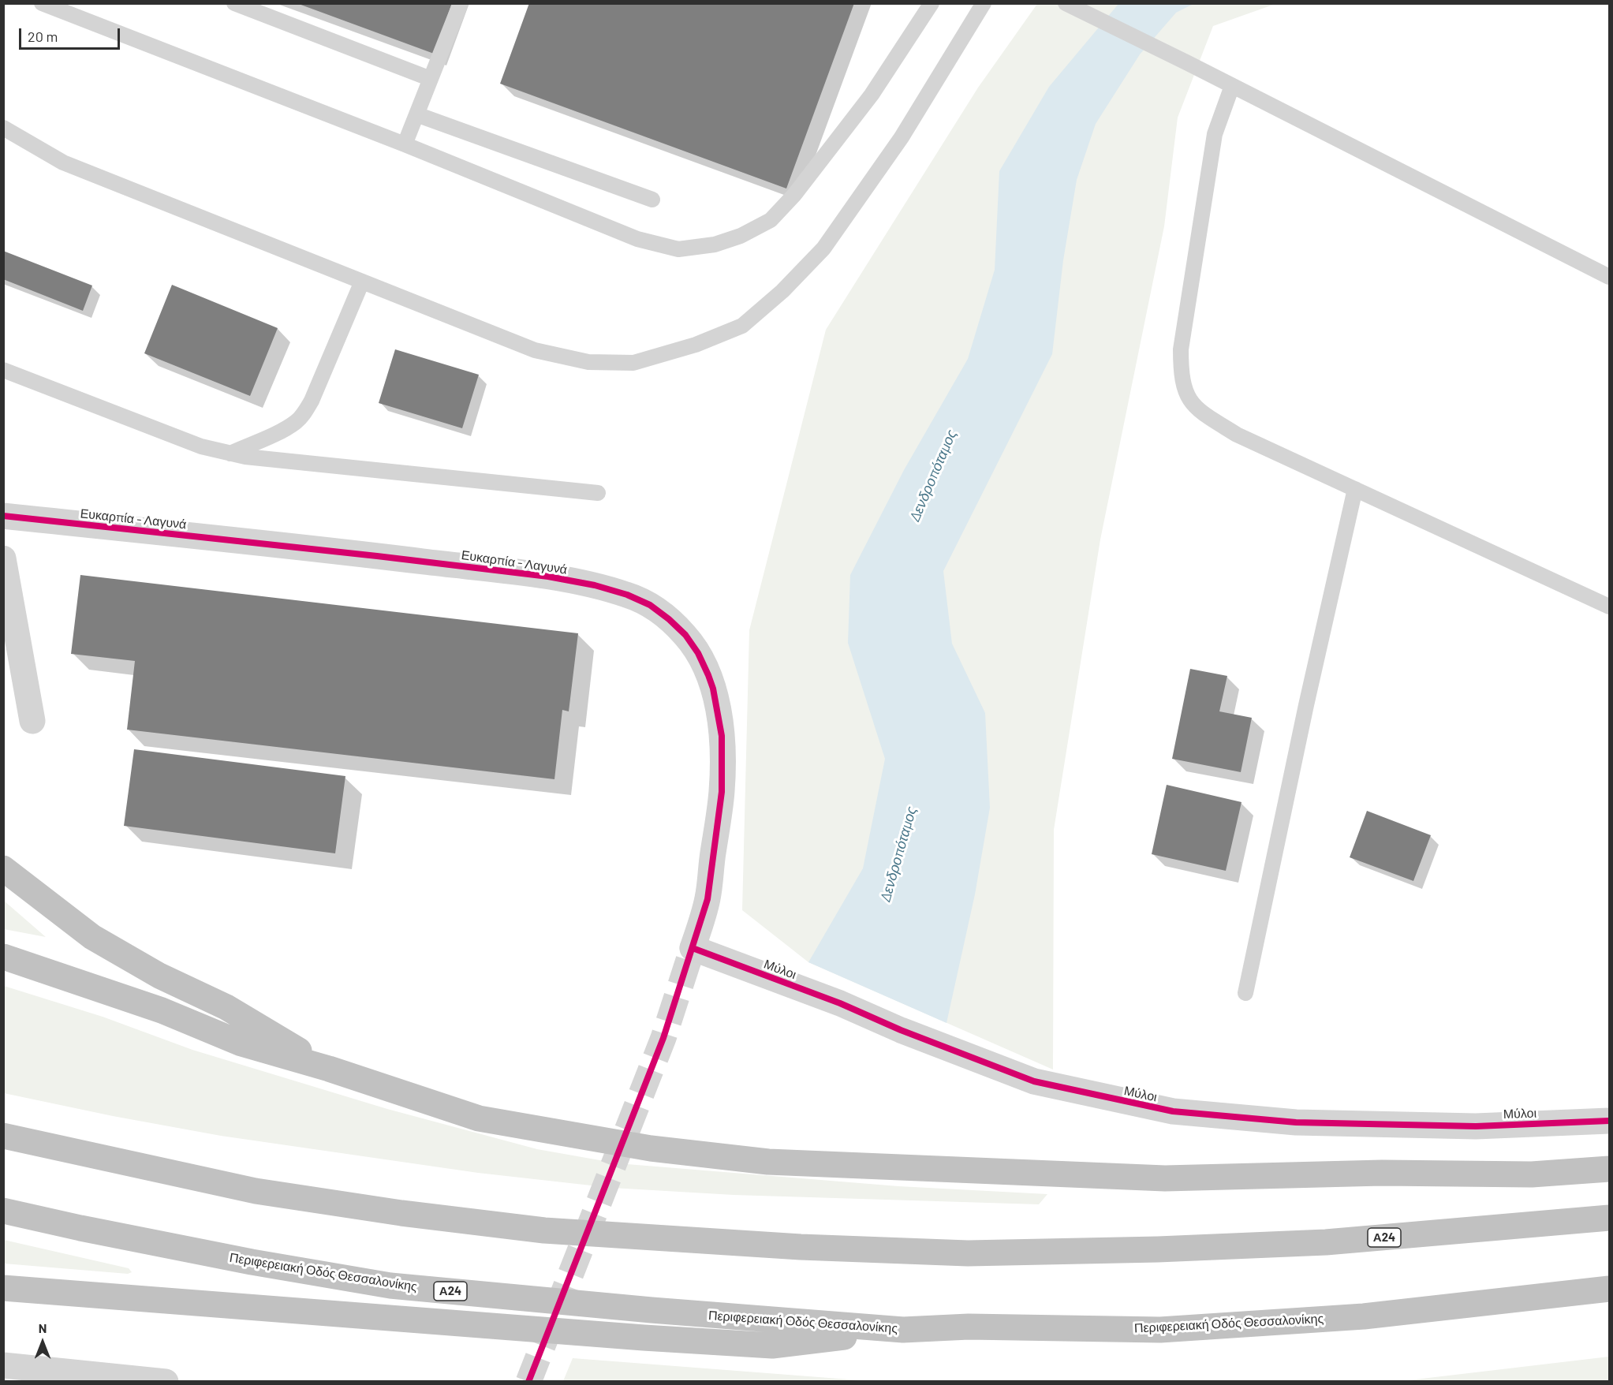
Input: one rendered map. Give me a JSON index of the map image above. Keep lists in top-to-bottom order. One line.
{"streets":{"highway":["Α24","Περιφερειακή Οδός Θεσσαλονίκης"],"street":["Ευκαρπία - Λαγυνά","Μύλοι"]},"crossings":[["Ευκαρπία - Λαγυνά","Μύλοι"]],"water":["Δενδροπόταμος"],"scale_bar":"20 m","north":"top"}
